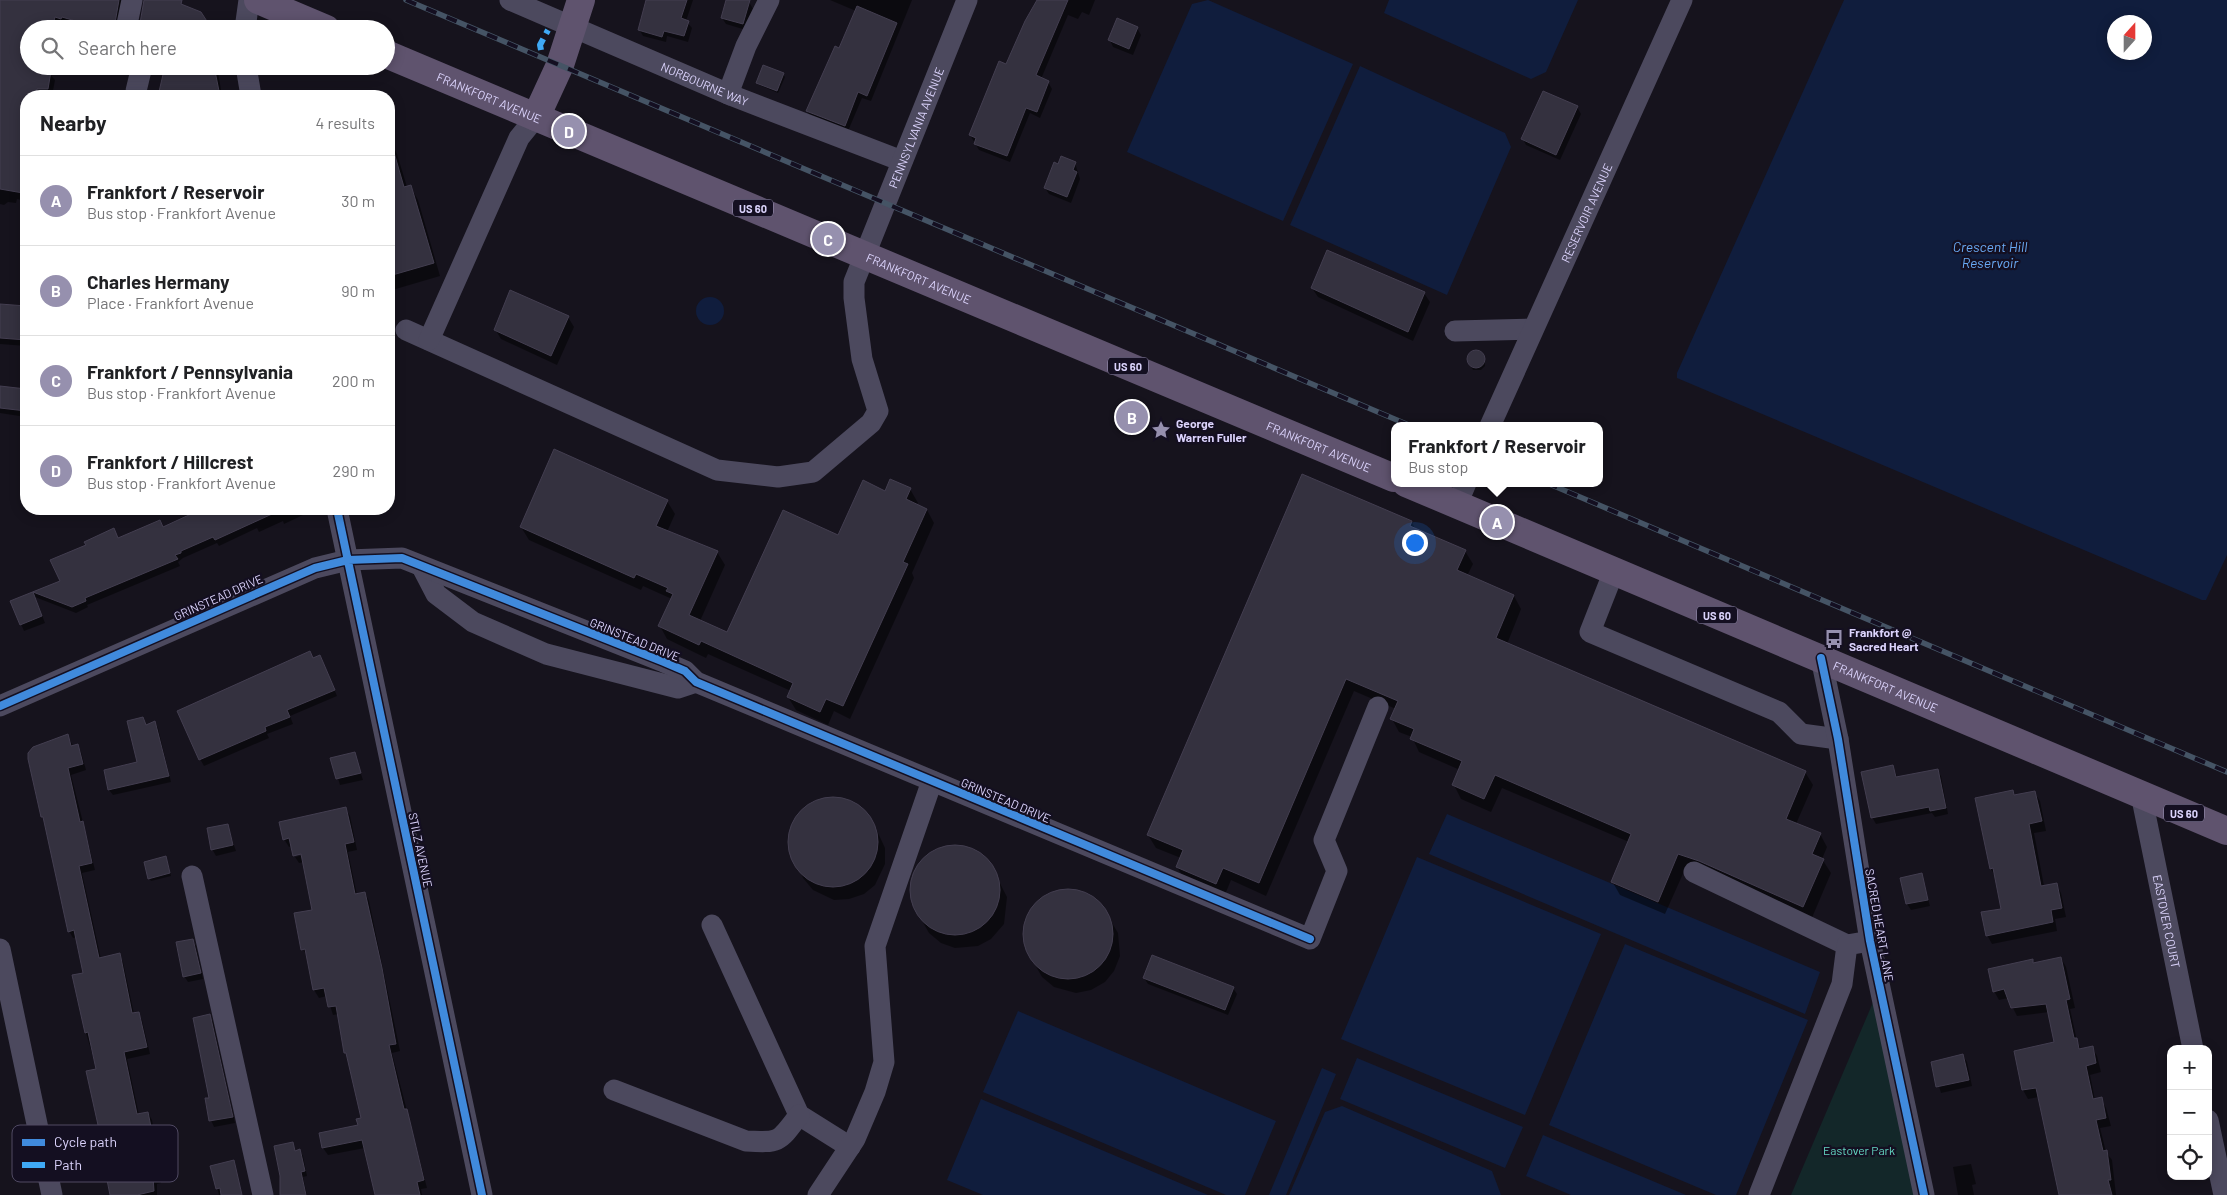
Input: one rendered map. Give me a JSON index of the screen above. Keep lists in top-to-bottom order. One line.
{"streets":{"main road":["FRANKFORT AVENUE","US 60"],"street":["NORBOURNE WAY","PENNSYLVANIA AVENUE","RESERVOIR AVENUE","GRINSTEAD DRIVE","STILZ AVENUE","EASTOVER COURT","SACRED HEART LANE"]},"crossings":[["NORBOURNE WAY","PENNSYLVANIA AVENUE"],["FRANKFORT AVENUE","PENNSYLVANIA AVENUE"],["FRANKFORT AVENUE","EASTOVER COURT"],["FRANKFORT AVENUE","SACRED HEART LANE"],["GRINSTEAD DRIVE","STILZ AVENUE"]],"water":["Crescent Hill Reservoir"],"parks":["Eastover Park"],"places":{"place":["George Warren Fuller"],"bus stop":["Frankfort @ Sacred Heart"]},"legend":["Cycle path","Path"],"north":"top","page":{"search":"Search here","heading":["Nearby","4 results"],"pins":["D","C","B","A"],"list":[{"mark":"A","name":"Frankfort / Reservoir","note":"Bus stop · Frankfort Avenue","value":"30 m"},{"mark":"B","name":"Charles Hermany","note":"Place · Frankfort Avenue","value":"90 m"},{"mark":"C","name":"Frankfort / Pennsylvania","note":"Bus stop · Frankfort Avenue","value":"200 m"},{"mark":"D","name":"Frankfort / Hillcrest","note":"Bus stop · Frankfort Avenue","value":"290 m"}],"popup":["Frankfort / Reservoir","Bus stop"],"map_buttons":["+","−"]}}
